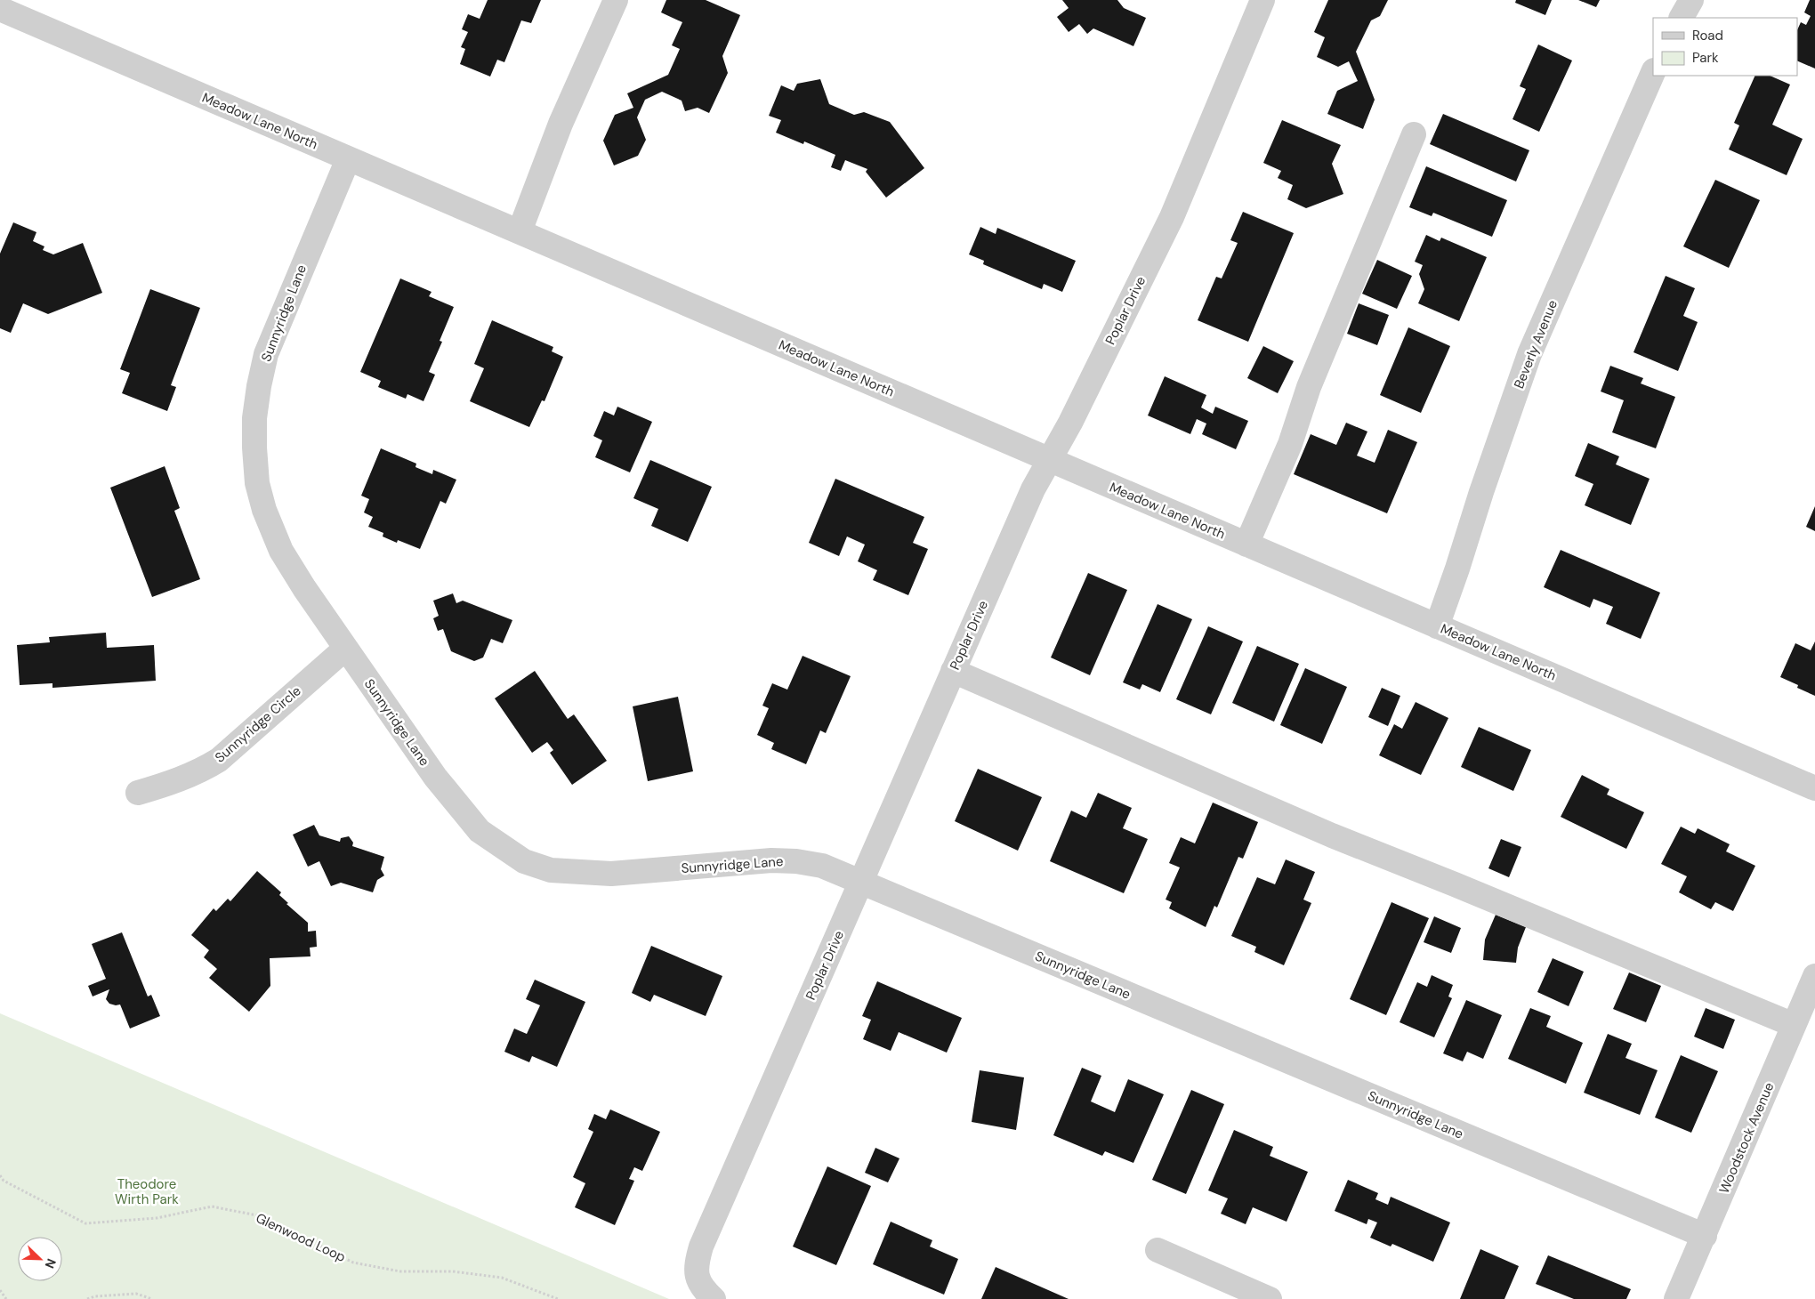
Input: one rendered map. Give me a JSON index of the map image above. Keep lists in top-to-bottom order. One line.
{"streets":{"street":["Meadow Lane North","Poplar Drive","Sunnyridge Lane","Beverly Avenue","Sunnyridge Circle","Woodstock Avenue"],"path":["Glenwood Loop"]},"crossings":[["Meadow Lane North","Poplar Drive"],["Meadow Lane North","Sunnyridge Lane"],["Meadow Lane North","Beverly Avenue"],["Poplar Drive","Sunnyridge Lane"],["Sunnyridge Lane","Sunnyridge Circle"],["Sunnyridge Lane","Woodstock Avenue"]],"parks":["Theodore Wirth Park"],"legend":["Road","Park"],"north":"bottom right"}
